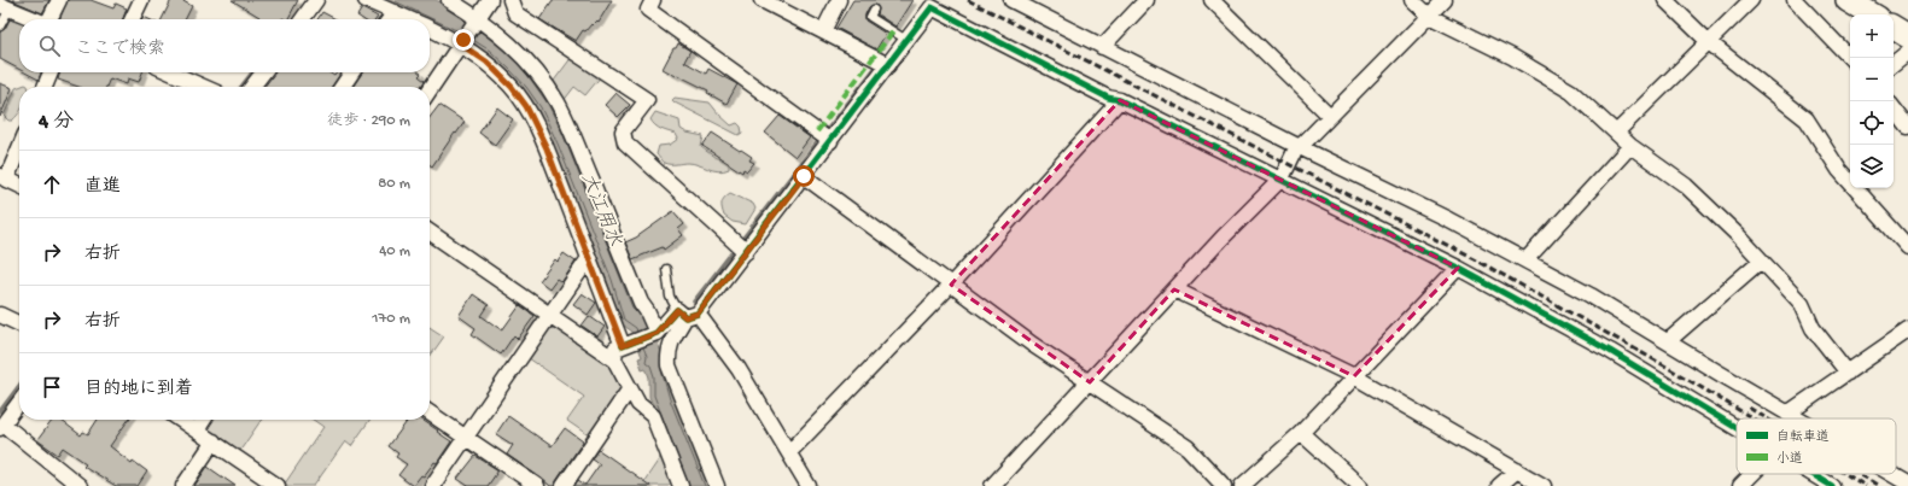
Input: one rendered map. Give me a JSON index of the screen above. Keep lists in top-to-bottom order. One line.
{"water":["大江用水"],"legend":["自転車道","小道"],"page":{"map_buttons":["+","−"],"search":"ここで検索","heading":["4 分","徒歩 · 290 m"],"list":[["直進","80 m"],["右折","40 m"],["右折","170 m"],"目的地に到着"]}}
